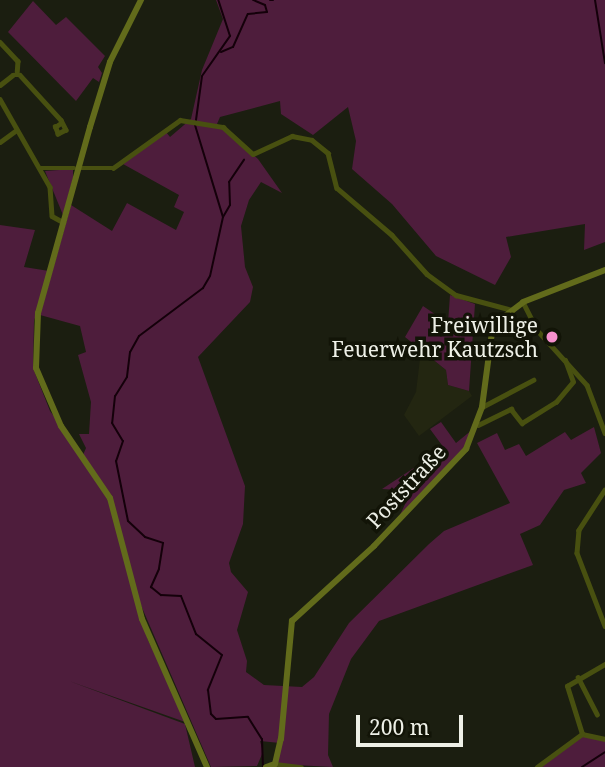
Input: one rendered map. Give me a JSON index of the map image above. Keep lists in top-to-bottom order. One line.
{"streets":{"main road":["Poststraße"]},"places":["Freiwillige Feuerwehr Kautzsch"],"scale_bar":"200 m"}
